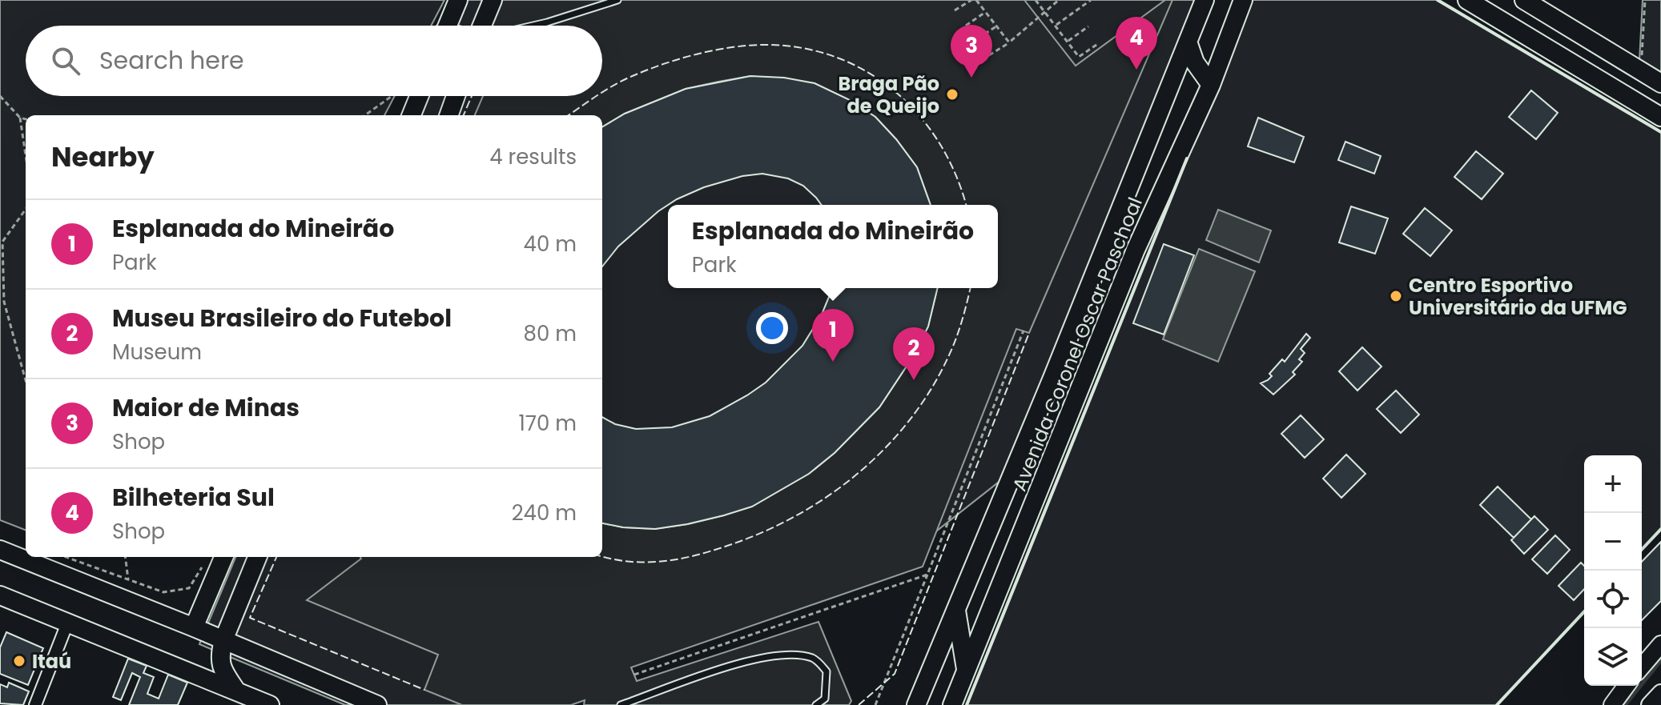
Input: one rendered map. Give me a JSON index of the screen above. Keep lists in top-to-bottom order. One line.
{"streets":{"main road":["Avenida Coronel Oscar Paschoal"]},"places":["Braga Pão de Queijo","Centro Esportivo Universitário da UFMG","Itaú"],"page":{"pins":["4","3","1","2"],"search":"Search here","heading":["Nearby","4 results"],"list":[{"mark":"1","name":"Esplanada do Mineirão","note":"Park","value":"40 m"},{"mark":"2","name":"Museu Brasileiro do Futebol","note":"Museum","value":"80 m"},{"mark":"3","name":"Maior de Minas","note":"Shop","value":"170 m"},{"mark":"4","name":"Bilheteria Sul","note":"Shop","value":"240 m"}],"popup":["Esplanada do Mineirão","Park"],"map_buttons":["+","−"]}}
